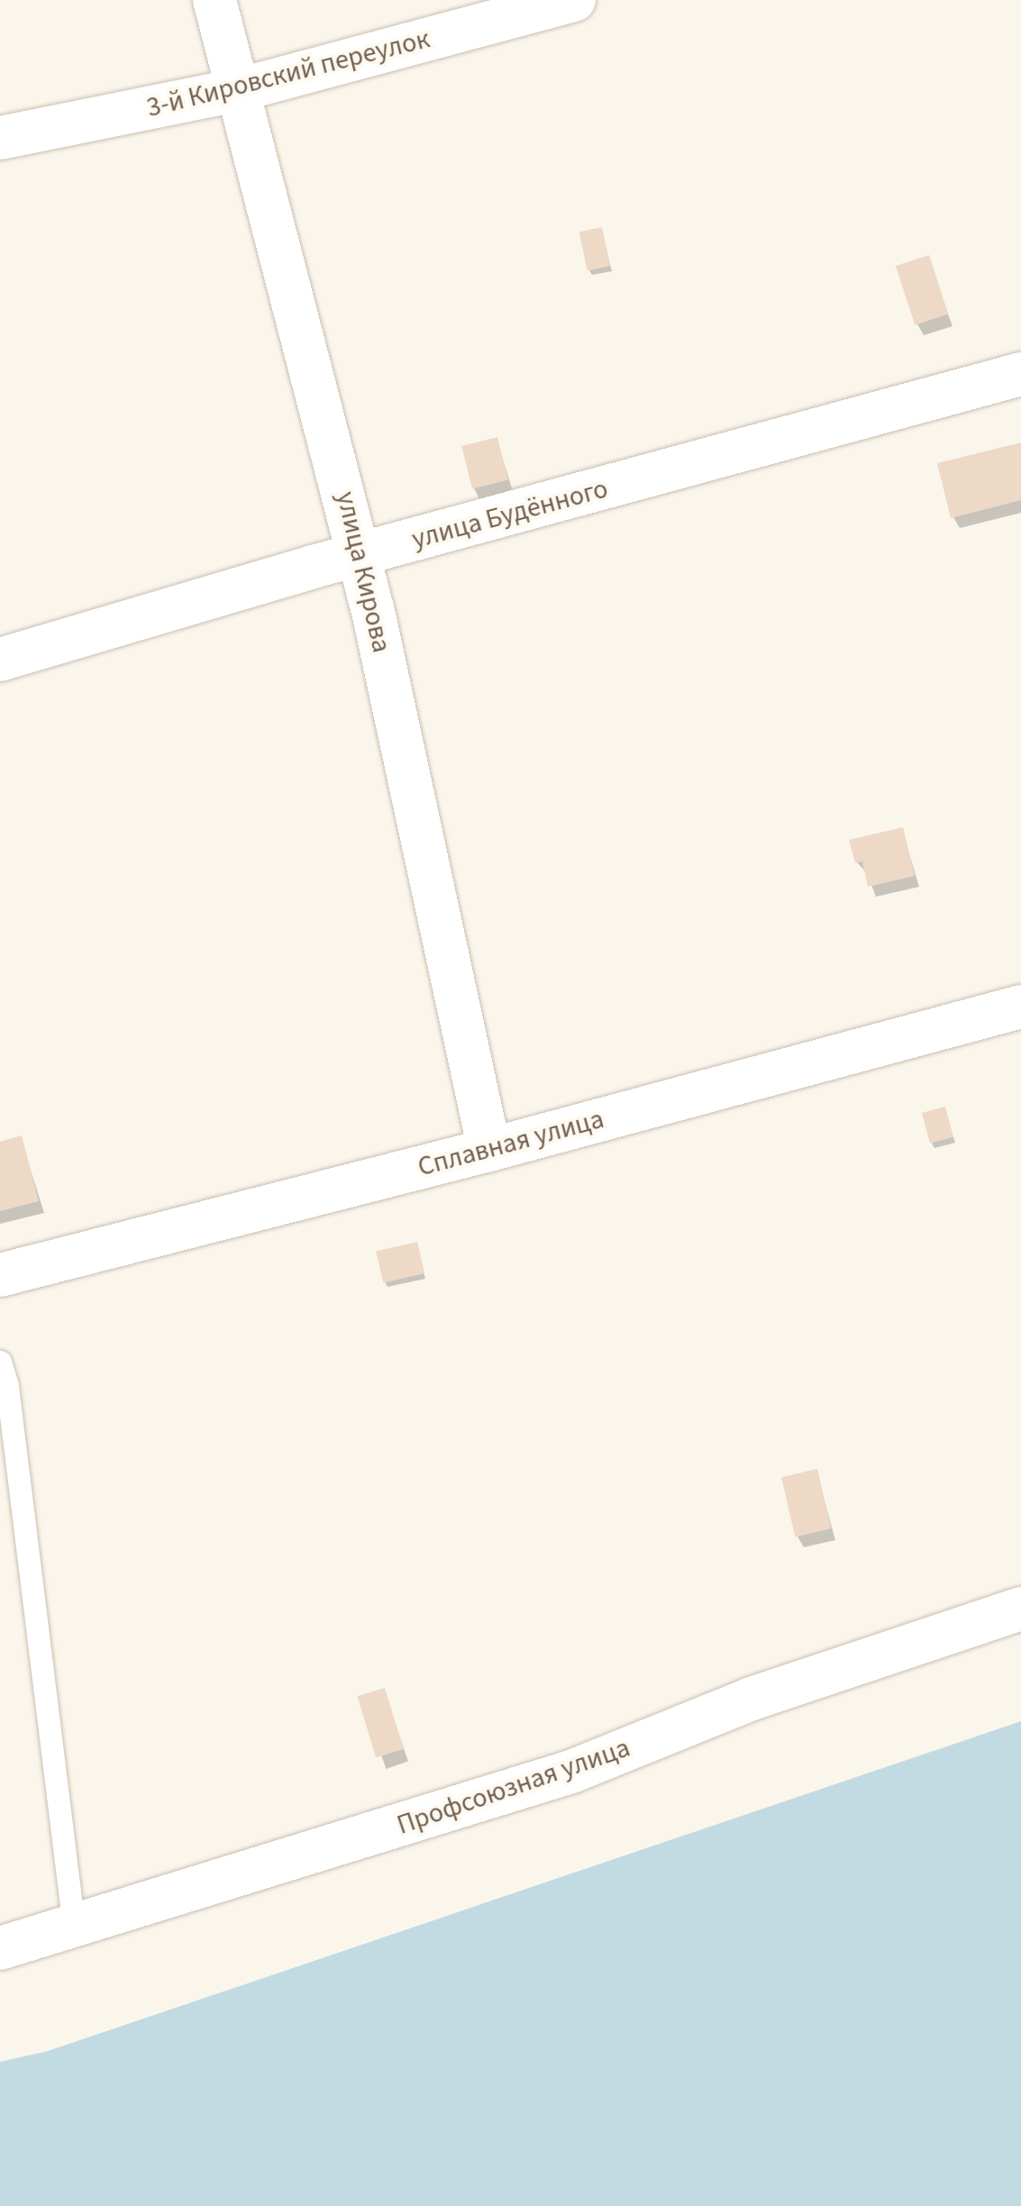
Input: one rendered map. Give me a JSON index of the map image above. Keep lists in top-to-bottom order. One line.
{"streets":{"street":["3-й Кировский переулок","улица Будённого","улица Кирова","Сплавная улица","Профсоюзная улица"]},"crossings":[["3-й Кировский переулок","улица Кирова"],["улица Будённого","улица Кирова"],["улица Кирова","Сплавная улица"]]}
